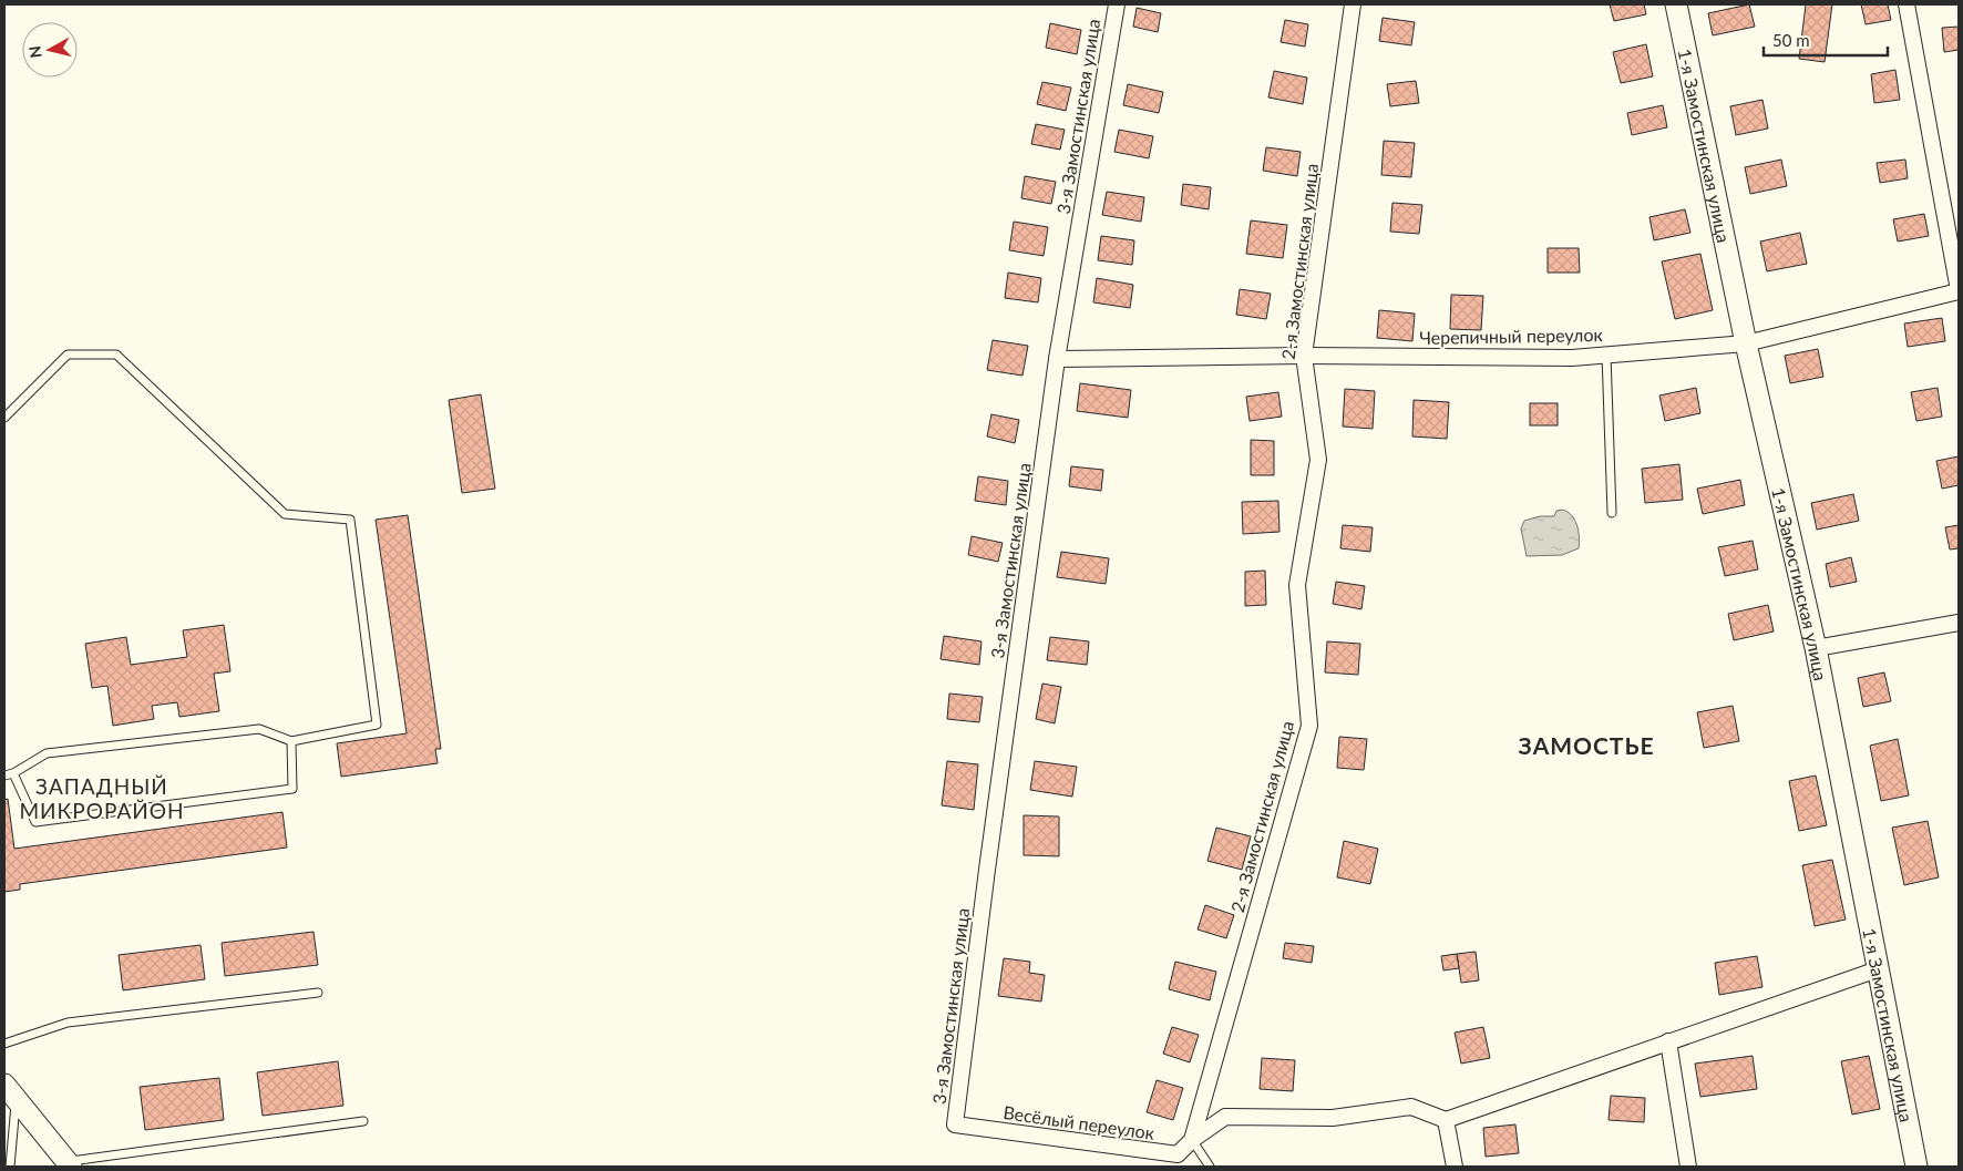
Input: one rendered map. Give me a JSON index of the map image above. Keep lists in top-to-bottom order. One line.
{"streets":{"street":["3-я Замостинская улица","1-я Замостинская улица","2-я Замостинская улица","Черепичный переулок","Весёлый переулок"]},"crossings":[["3-я Замостинская улица","Черепичный переулок"],["3-я Замостинская улица","Весёлый переулок"],["1-я Замостинская улица","Черепичный переулок"],["2-я Замостинская улица","Черепичный переулок"],["2-я Замостинская улица","Весёлый переулок"]],"districts":["ЗАМОСТЬЕ","ЗАПАДНЫЙ МИКРОРАЙОН"],"scale_bar":"50 m","north":"left"}
